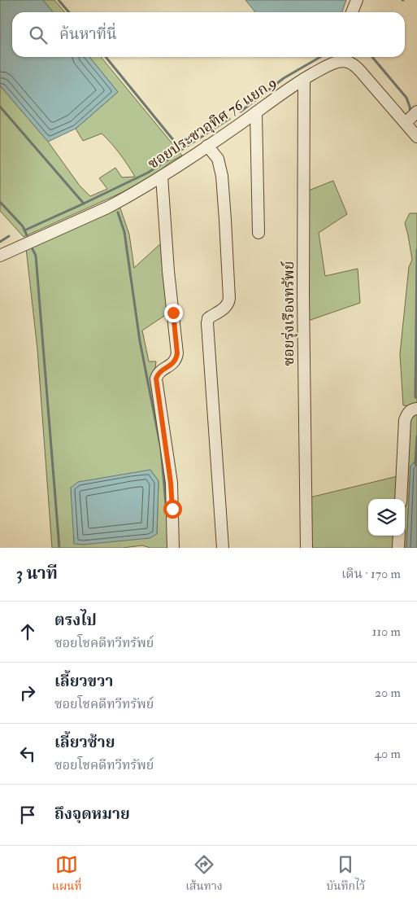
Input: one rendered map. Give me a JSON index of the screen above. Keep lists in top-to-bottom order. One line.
{"streets":{"street":["ซอยประชาอุทิศ 76 แยก 9","ซอยรุ่งเรืองทรัพย์"]},"crossings":[["ซอยประชาอุทิศ 76 แยก 9","ซอยรุ่งเรืองทรัพย์"]],"page":{"search":"ค้นหาที่นี่","heading":["3 นาที","เดิน · 170 m"],"list":[["ตรงไป","ซอยโชคดีทวีทรัพย์","110 m"],["เลี้ยวขวา","ซอยโชคดีทวีทรัพย์","20 m"],["เลี้ยวซ้าย","ซอยโชคดีทวีทรัพย์","40 m"],"ถึงจุดหมาย"],"nav":["แผนที่","เส้นทาง","บันทึกไว้"]}}
